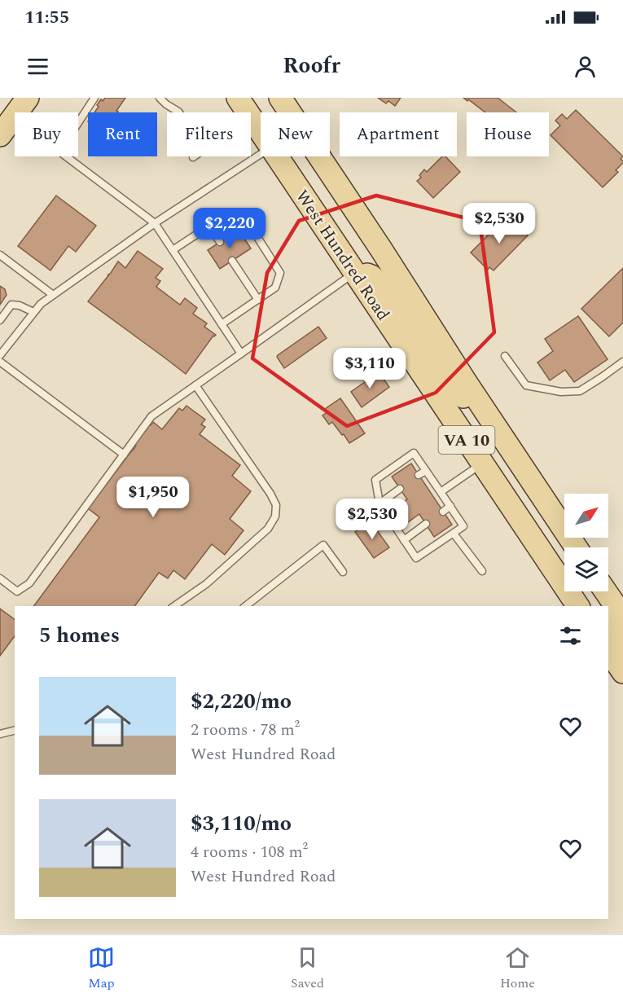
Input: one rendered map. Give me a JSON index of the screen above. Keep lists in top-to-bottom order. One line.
{"streets":{"main road":["West Hundred Road","VA 10"]},"north":"top right","page":{"status":"11:55","header":"Roofr","chip":["Buy","Rent","Filters","New","Apartment","House"],"price":["$2,530","$2,220","$3,110","$1,950","$2,530"],"heading":"5 homes","list":[{"name":"$2,220/mo","note":"2 rooms · 78 m² · West Hundred Road"},{"name":"$3,110/mo","note":"4 rooms · 108 m² · West Hundred Road"}],"tabs":["Map","Saved","Home"]}}
